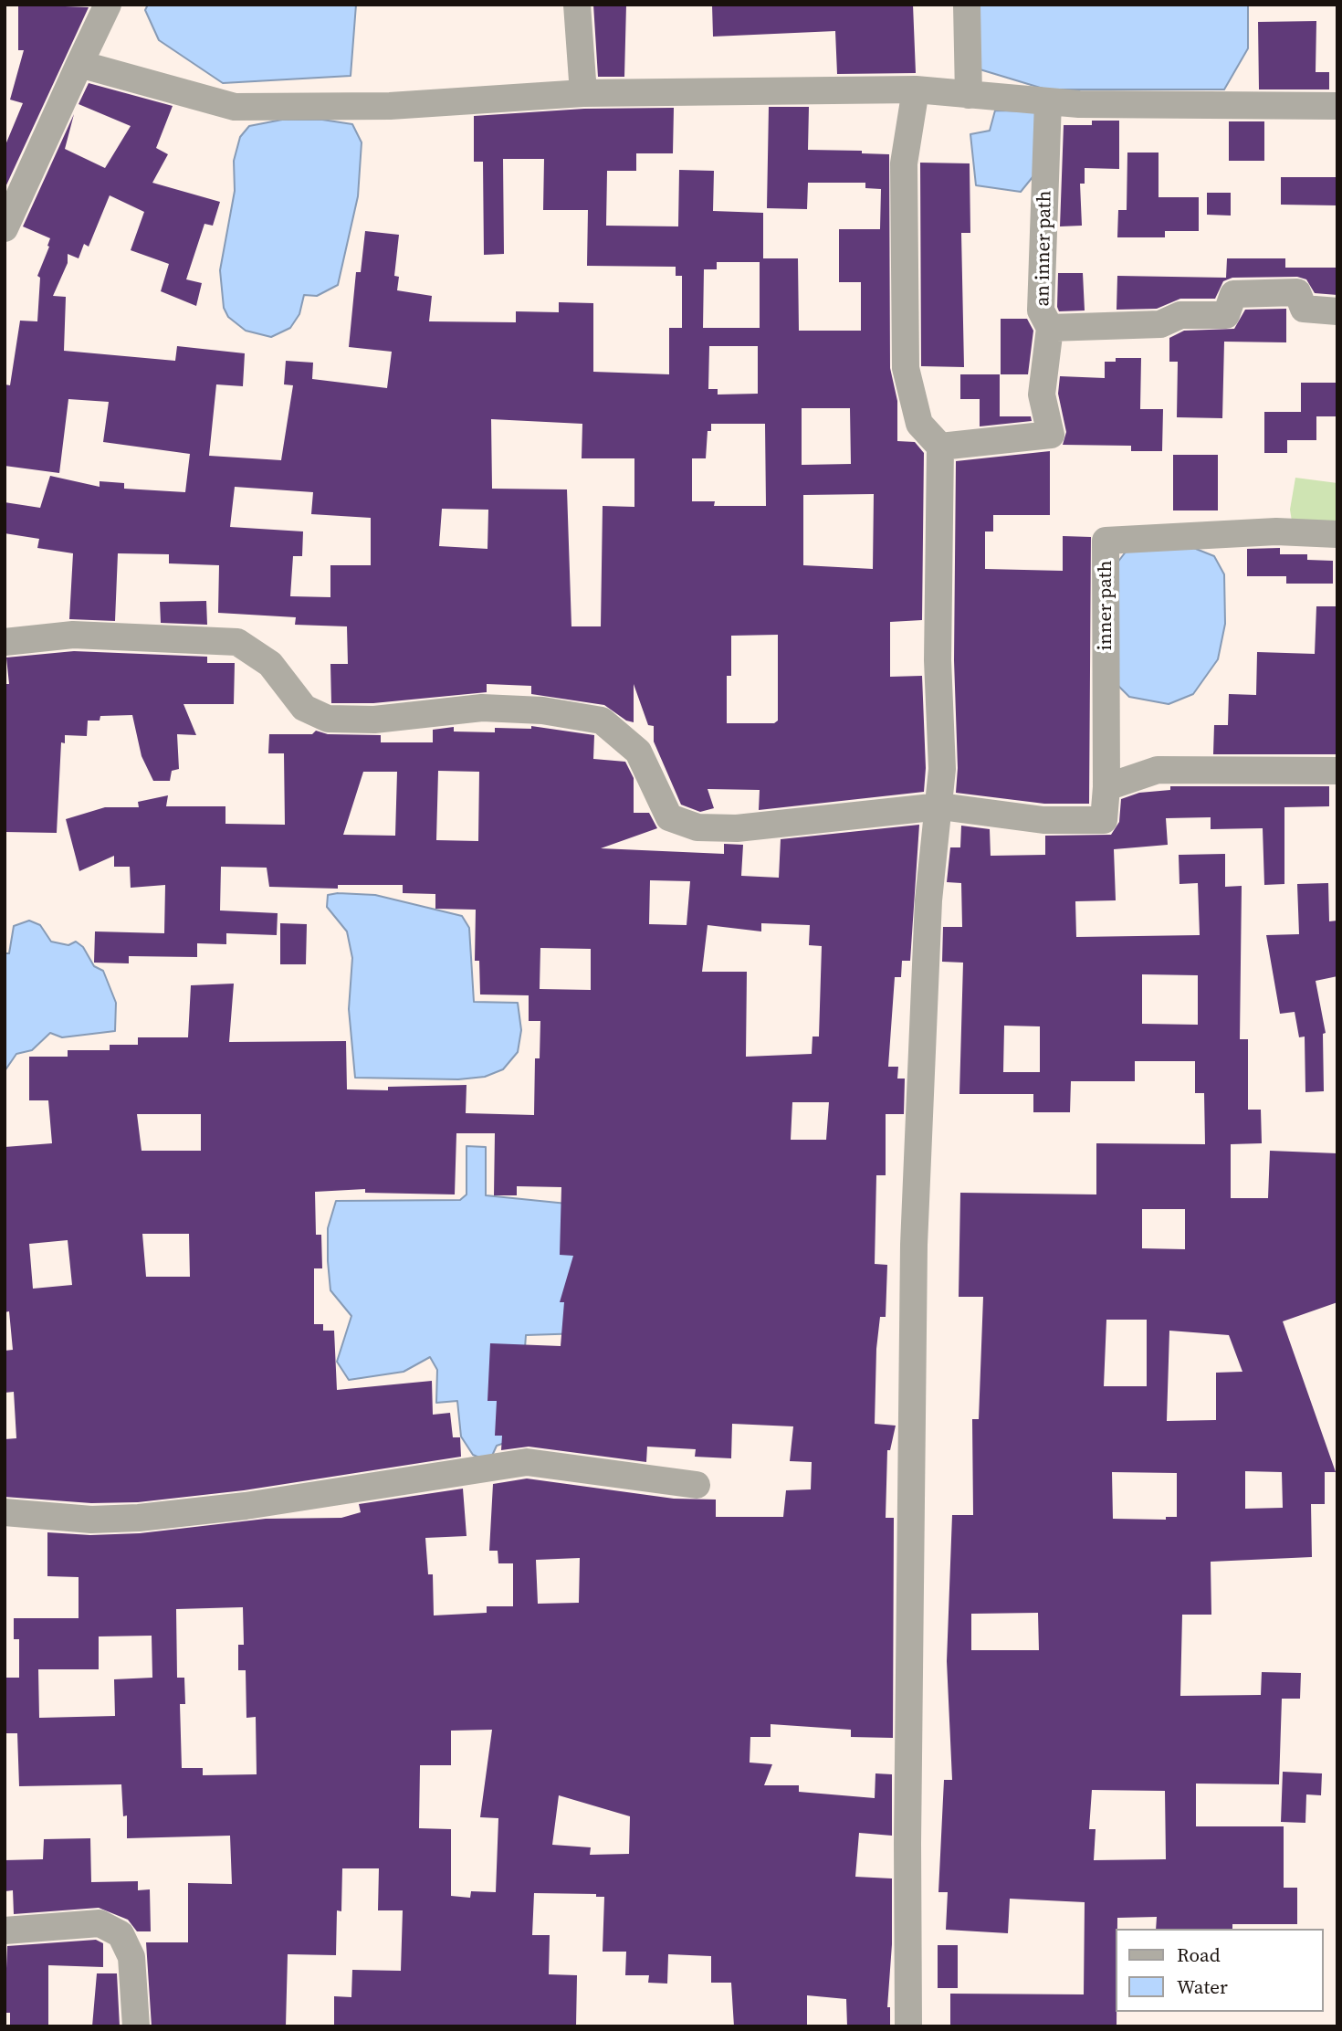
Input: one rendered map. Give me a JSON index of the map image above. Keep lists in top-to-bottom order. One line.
{"streets":{"street":["an inner path","inner path"]},"legend":["Road","Water"]}
